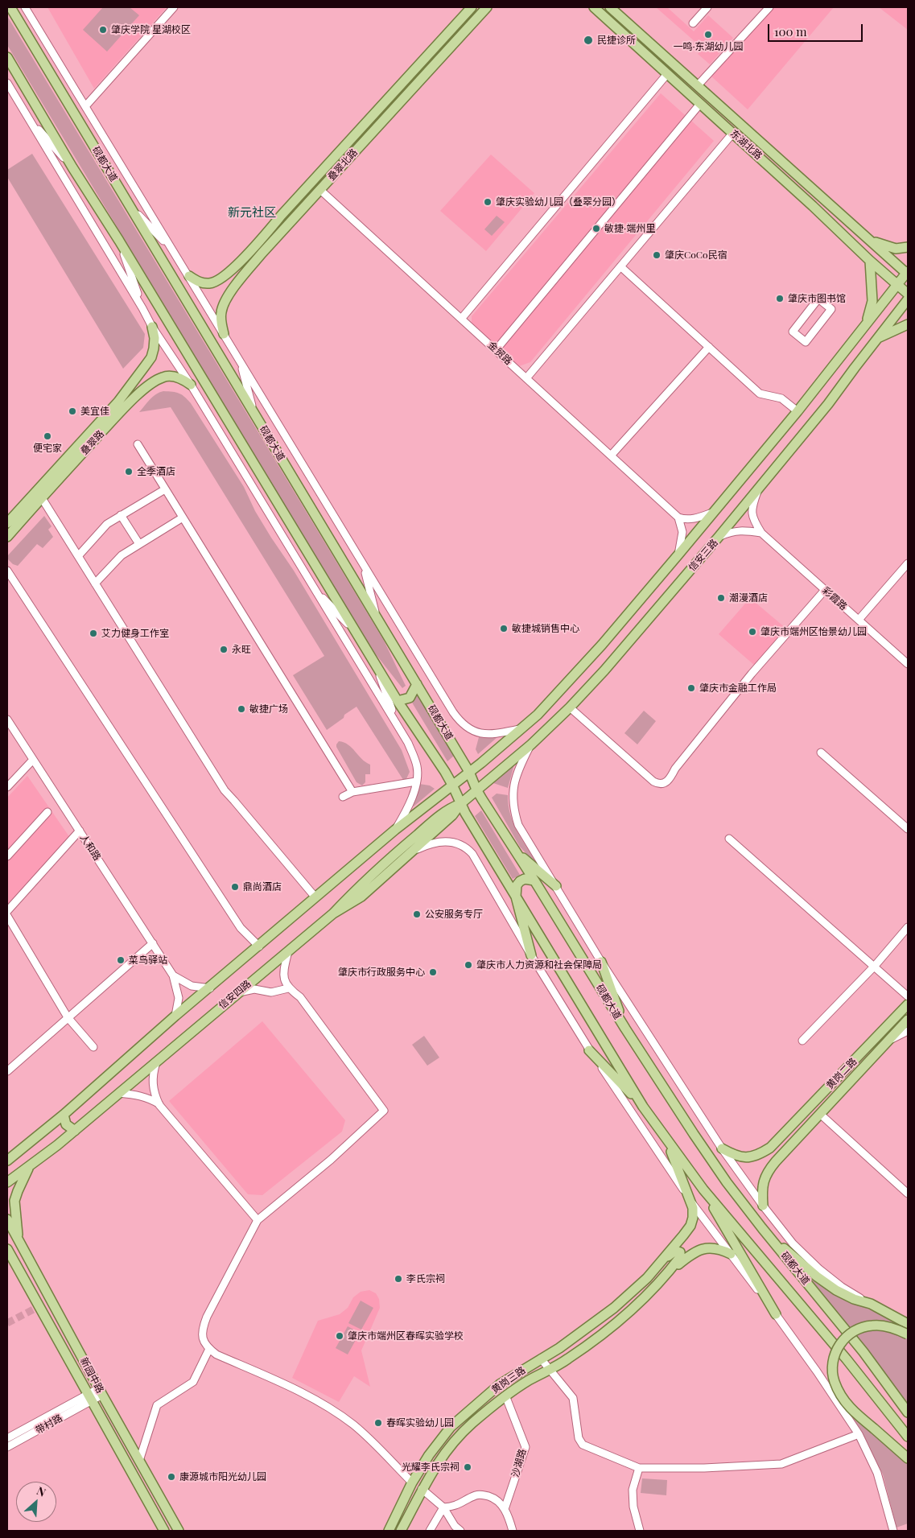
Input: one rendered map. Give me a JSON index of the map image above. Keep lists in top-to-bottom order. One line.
{"streets":{"main road":["东湖北路","砚都大道","叠翠北路","叠翠路","信安三路","信安四路","黄岗二路","新园中路","黄岗三路"],"street":["金贸路","彩霞路","人和路","带村路","沙湖路"]},"crossings":[["东湖北路","信安三路"],["砚都大道","叠翠北路"],["砚都大道","信安三路"],["砚都大道","信安四路"],["砚都大道","黄岗三路"],["叠翠北路","金贸路"],["信安三路","彩霞路"],["信安三路","信安四路"],["新园中路","带村路"],["黄岗三路","沙湖路"]],"districts":["新元社区"],"places":["肇庆学院 星湖校区","一鸣·东湖幼儿园","民捷诊所","肇庆实验幼儿园（叠翠分园）","敏捷·端州里","肇庆CoCo民宿","肇庆市图书馆","美宜佳","便宅家","全季酒店","潮漫酒店","敏捷城销售中心","肇庆市端州区怡景幼儿园","艾力健身工作室","永旺","肇庆市金融工作局","敏捷广场","鼎尚酒店","公安服务专厅","菜鸟驿站","肇庆市人力资源和社会保障局","肇庆市行政服务中心","李氏宗祠","肇庆市端州区春晖实验学校","春晖实验幼儿园","光耀李氏宗祠","康源城市阳光幼儿园"],"scale_bar":"100 m","north":"top right"}
